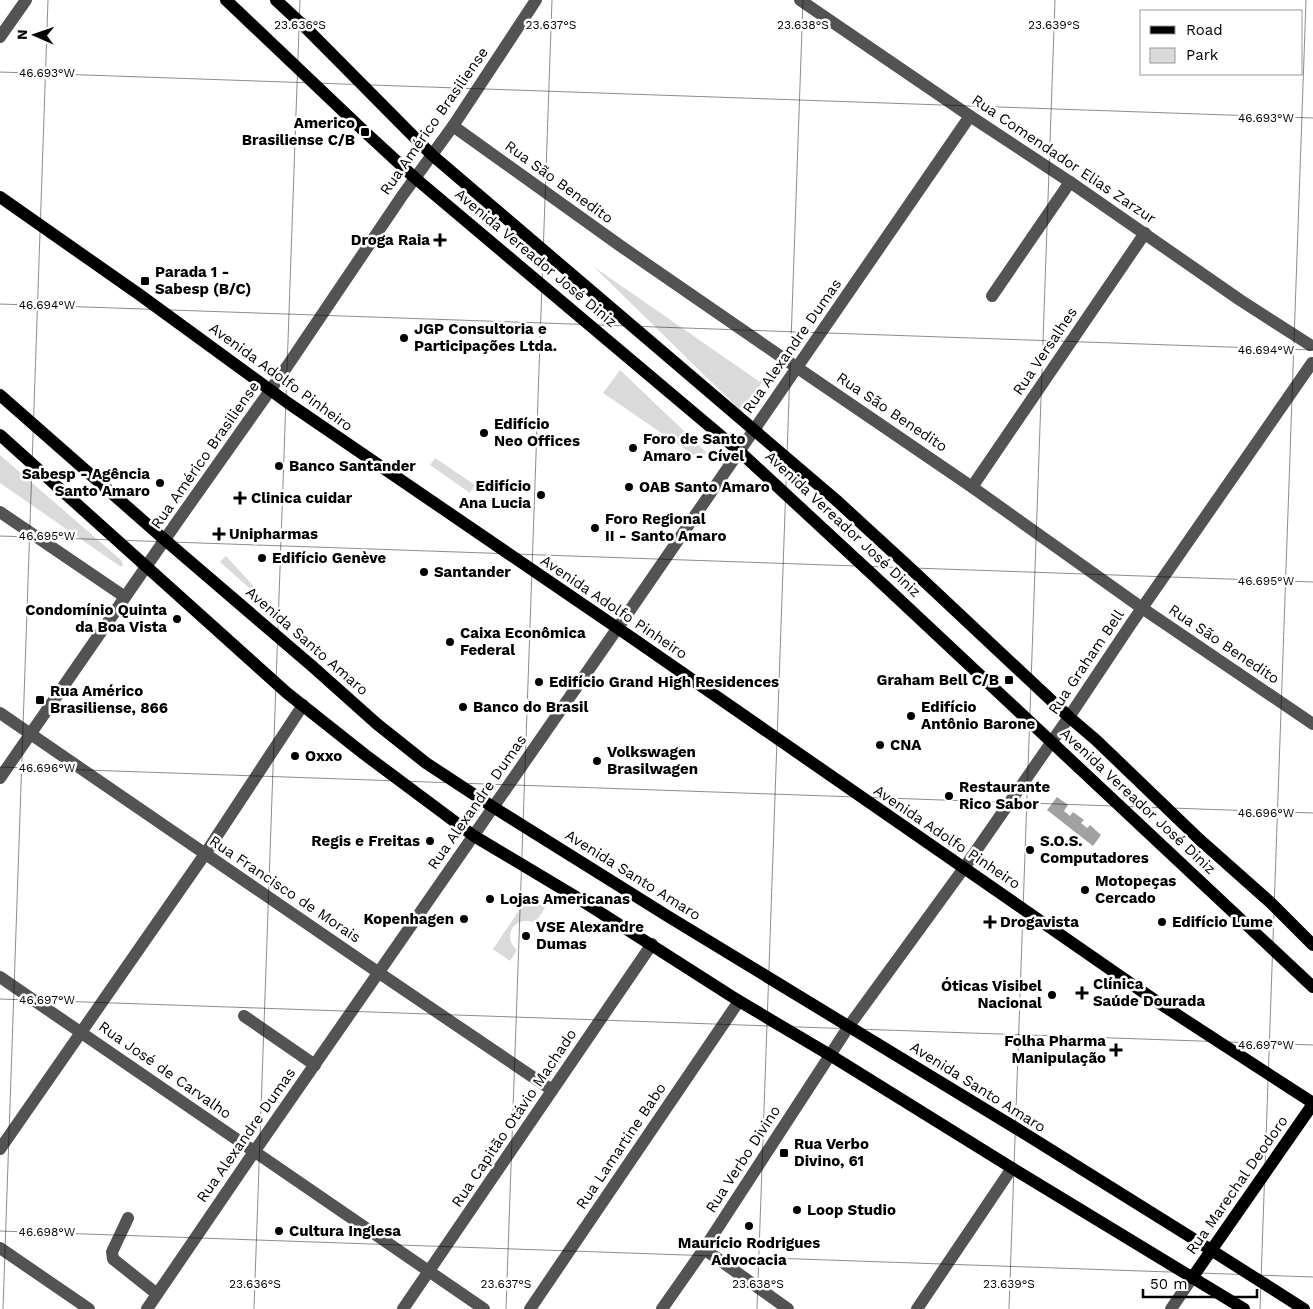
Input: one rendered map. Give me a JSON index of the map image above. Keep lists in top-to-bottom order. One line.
{"streets":{"main road":["Avenida Vereador José Diniz","Avenida Adolfo Pinheiro","Avenida Santo Amaro","Rua Marechal Deodoro"],"street":["Rua Américo Brasiliense","Rua Comendador Elias Zarzur","Rua São Benedito","Rua Alexandre Dumas","Rua Versalhes","Rua Graham Bell","Rua Francisco de Morais","Rua José de Carvalho","Rua Capitão Otávio Machado","Rua Lamartine Babo","Rua Verbo Divino"]},"crossings":[["Rua Américo Brasiliense","Rua São Benedito"],["Rua Américo Brasiliense","Avenida Vereador José Diniz"],["Rua Américo Brasiliense","Avenida Adolfo Pinheiro"],["Rua Américo Brasiliense","Avenida Santo Amaro"],["Rua Américo Brasiliense","Rua Francisco de Morais"],["Rua Comendador Elias Zarzur","Rua Alexandre Dumas"],["Rua Comendador Elias Zarzur","Rua Versalhes"],["Rua São Benedito","Rua Alexandre Dumas"],["Rua São Benedito","Rua Versalhes"],["Rua São Benedito","Rua Graham Bell"],["Avenida Vereador José Diniz","Rua Alexandre Dumas"],["Avenida Vereador José Diniz","Rua Graham Bell"],["Rua Alexandre Dumas","Avenida Adolfo Pinheiro"],["Rua Alexandre Dumas","Avenida Santo Amaro"],["Rua Alexandre Dumas","Rua Francisco de Morais"],["Rua Alexandre Dumas","Rua José de Carvalho"],["Avenida Adolfo Pinheiro","Rua Graham Bell"],["Avenida Adolfo Pinheiro","Rua Marechal Deodoro"],["Avenida Santo Amaro","Rua Graham Bell"],["Avenida Santo Amaro","Rua Verbo Divino"],["Avenida Santo Amaro","Rua Marechal Deodoro"],["Rua Graham Bell","Rua Verbo Divino"],["Rua Francisco de Morais","Rua Capitão Otávio Machado"],["Rua José de Carvalho","Rua Capitão Otávio Machado"]],"places":{"transit":["Americo Brasiliense C/B","Parada 1 - Sabesp (B/C)","Graham Bell C/B","Rua Américo Brasiliense, 866","Rua Verbo Divino, 61"],"health":["Droga Raia","Clinica cuidar","Unipharmas","Drogavista","Clínica Saúde Dourada","Folha Pharma Manipulação"],"other":["JGP Consultoria e Participações Ltda.","Edifício Neo Offices","Foro de Santo Amaro - Cível","Banco Santander","Sabesp - Agência Santo Amaro","OAB Santo Amaro","Edifício Ana Lucia","Foro Regional II - Santo Amaro","Edifício Genève","Santander","Condomínio Quinta da Boa Vista","Caixa Econômica Federal","Edifício Grand High Residences","Banco do Brasil","Edifício Antônio Barone","CNA","Oxxo","Volkswagen Brasilwagen","Restaurante Rico Sabor","Regis e Freitas","S.O.S. Computadores","Motopeças Cercado","Lojas Americanas","Kopenhagen","Edifício Lume","VSE Alexandre Dumas","Óticas Visibel Nacional","Loop Studio","Maurício Rodrigues Advocacia","Cultura Inglesa"]},"legend":["Road","Park"],"scale_bar":"50 m","north":"left","coordinates":["23.636°S","23.637°S","23.638°S","23.639°S","46.693°W","46.694°W","46.695°W","46.696°W","46.697°W","46.698°W"]}
